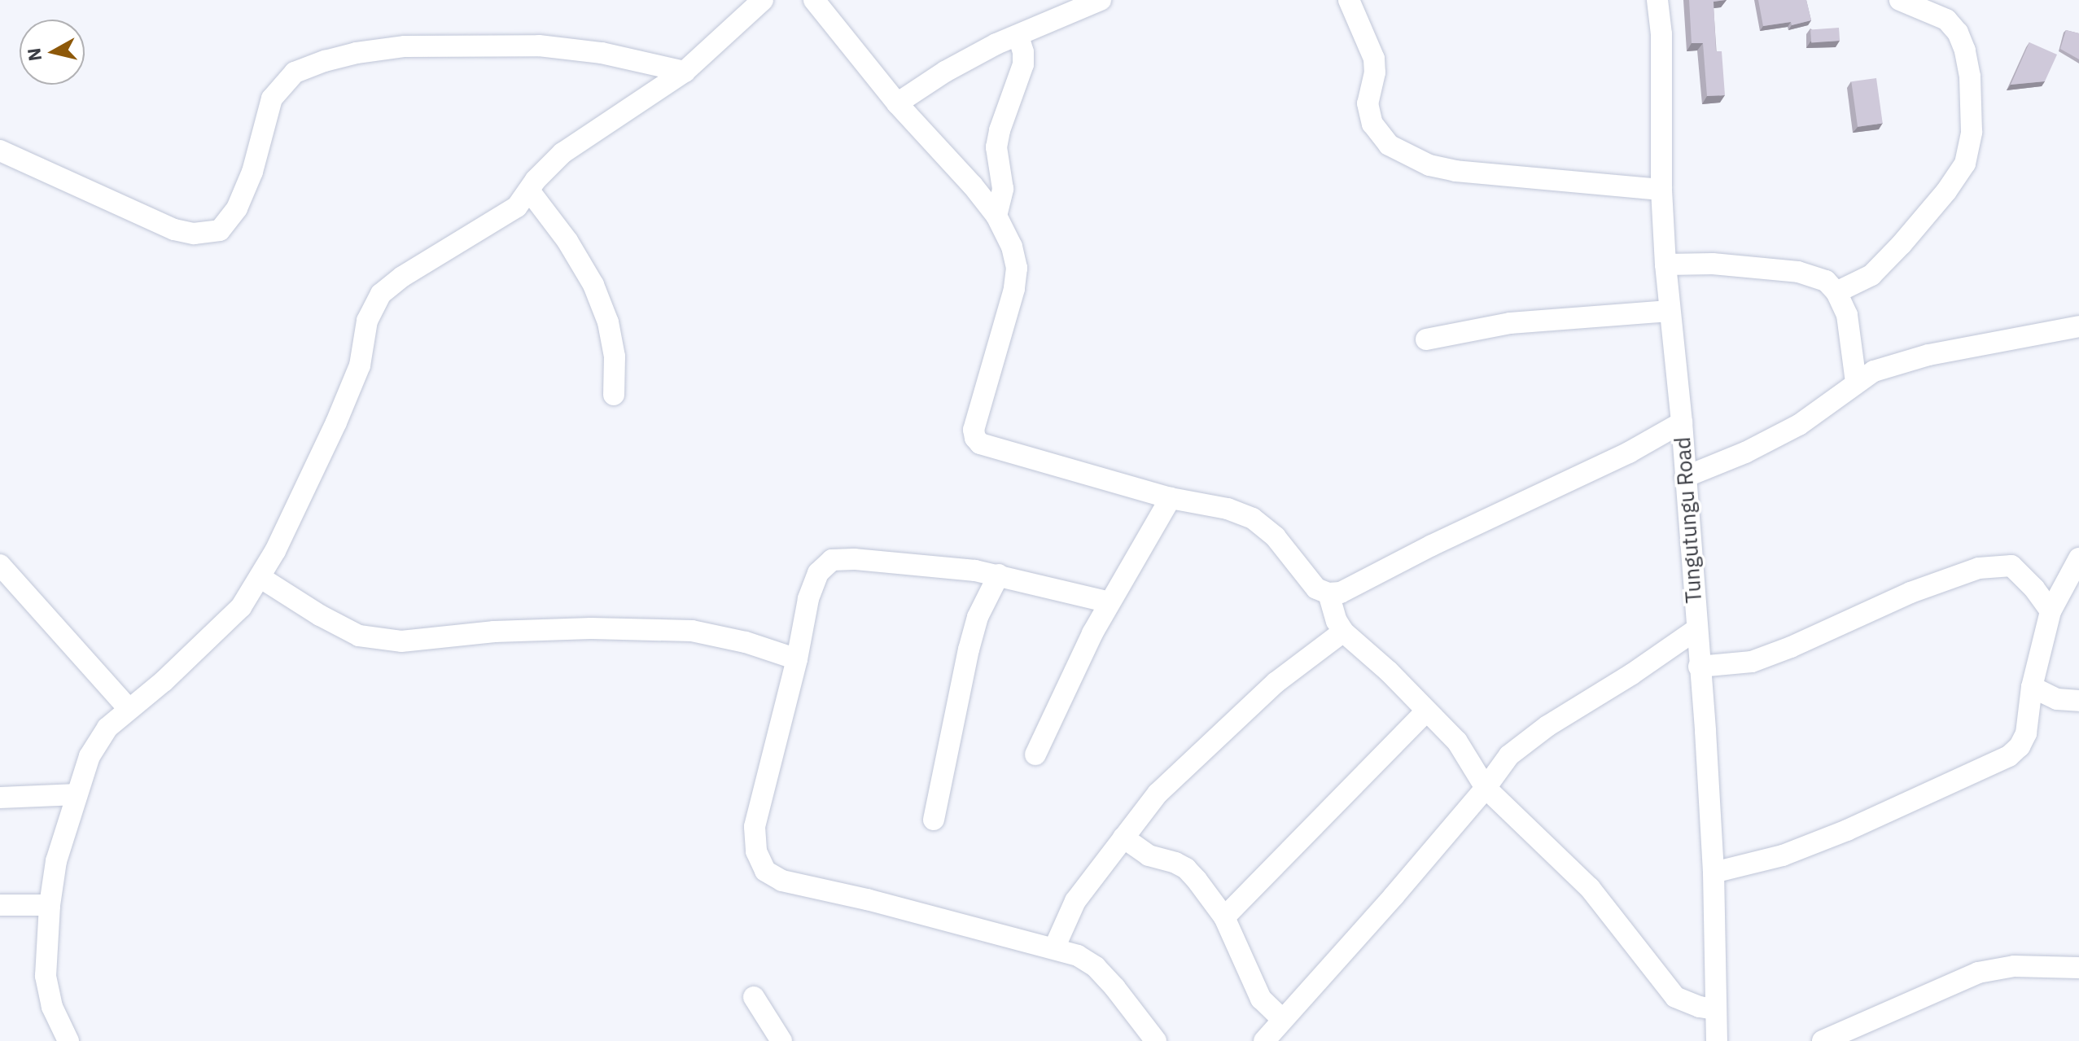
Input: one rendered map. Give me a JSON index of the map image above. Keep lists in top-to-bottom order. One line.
{"streets":{"street":["Tungutungu Road"]},"north":"left"}
